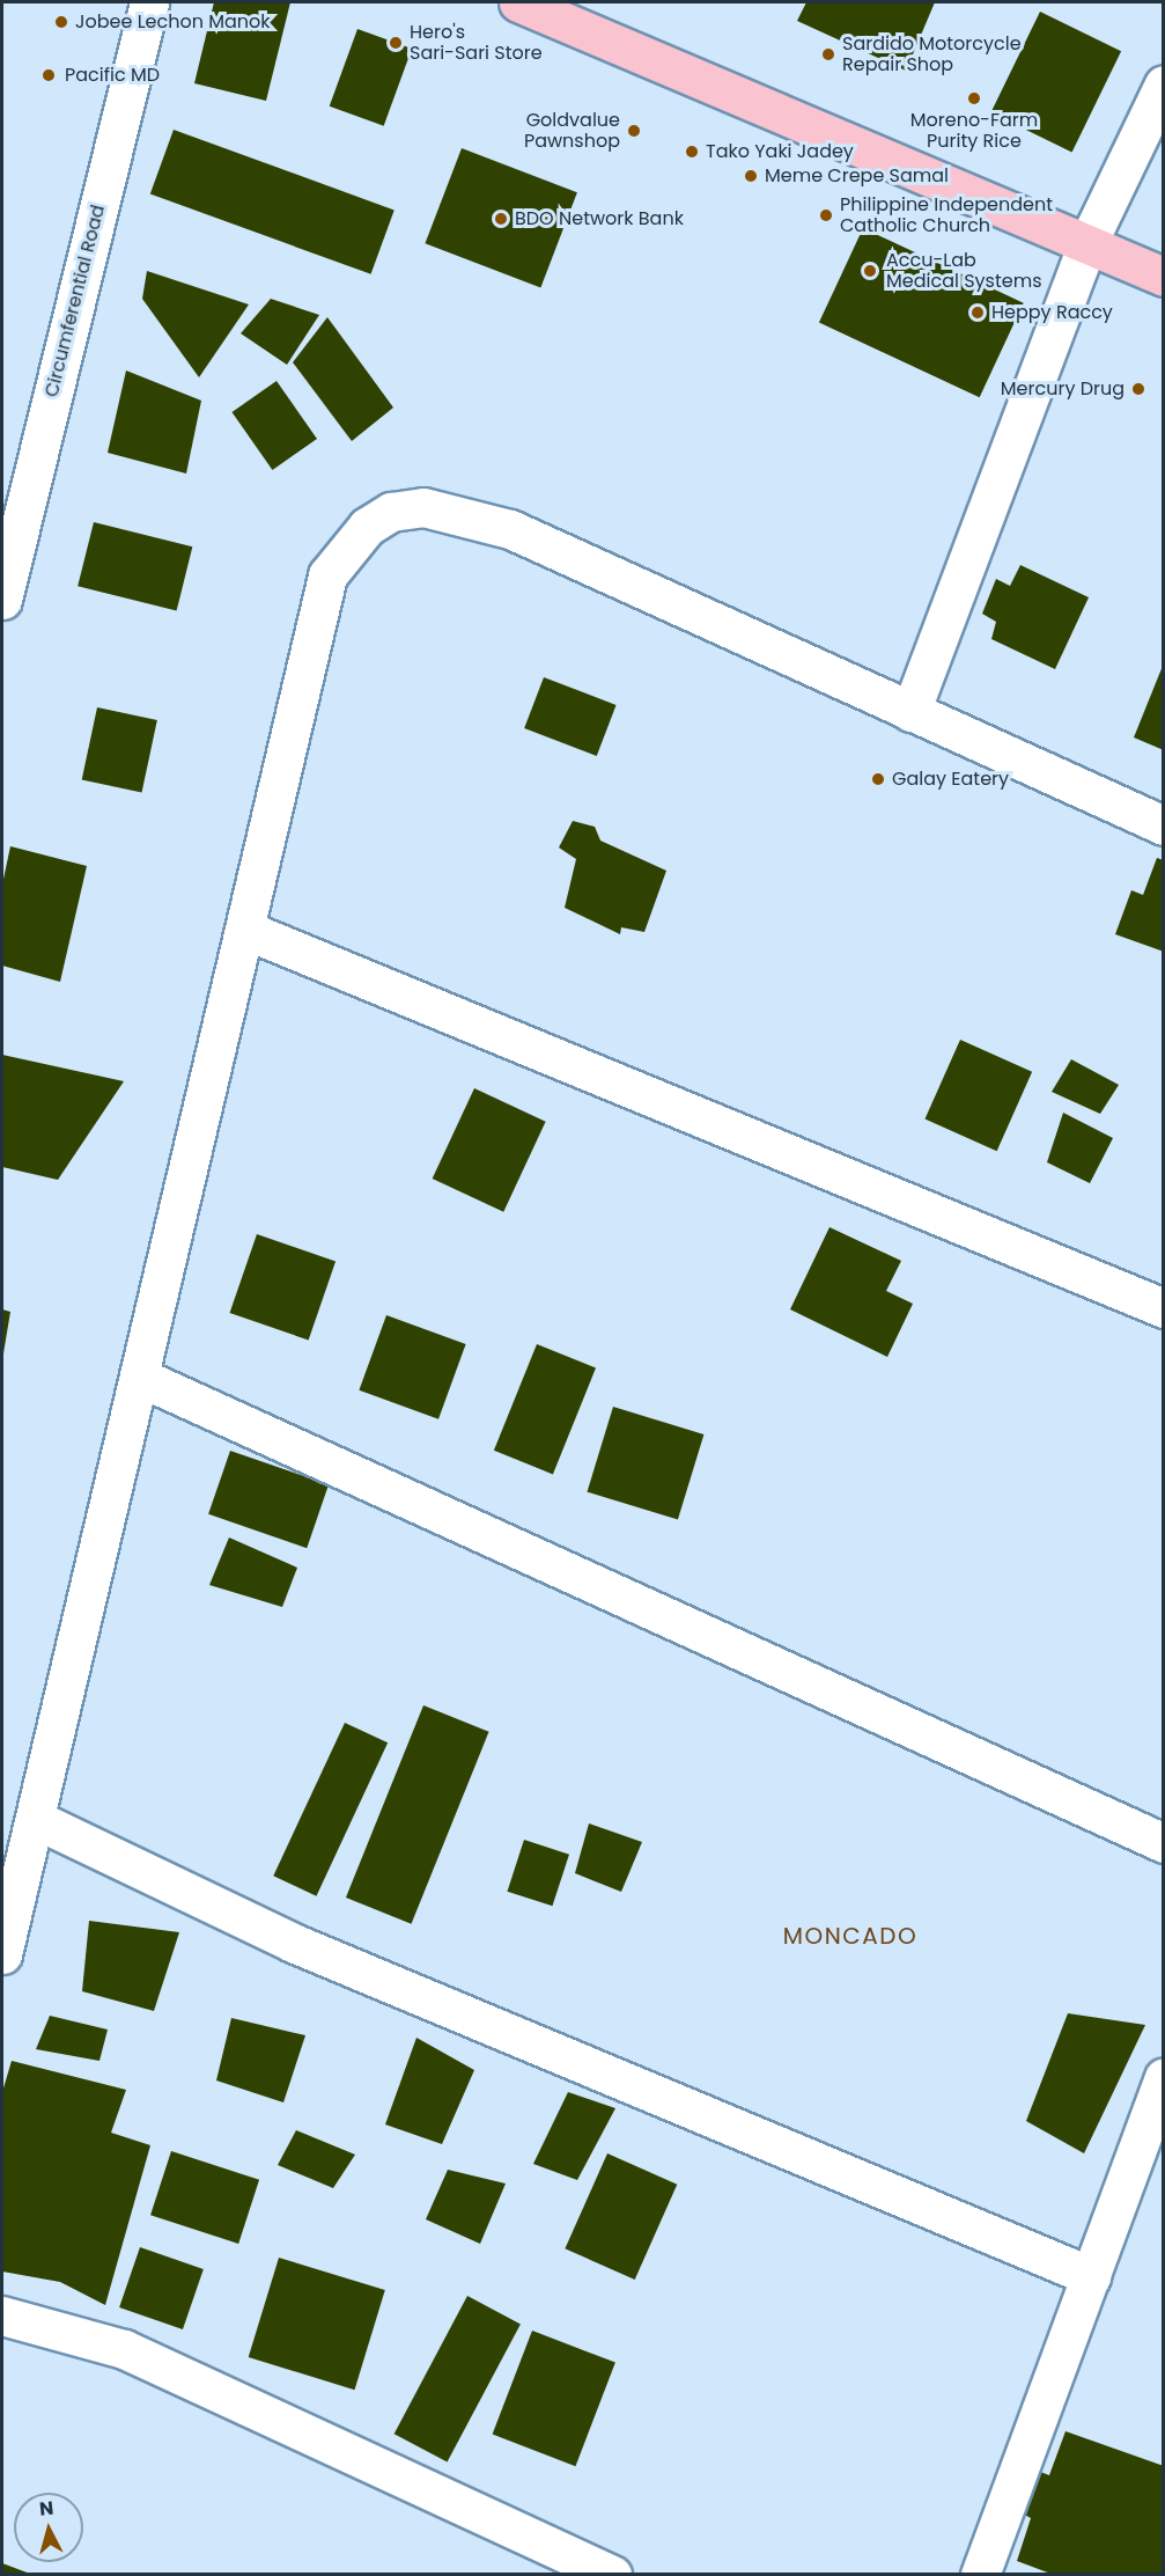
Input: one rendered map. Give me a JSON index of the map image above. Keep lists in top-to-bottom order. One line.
{"streets":{"street":["Circumferential Road"]},"districts":["MONCADO"],"places":["Jobee Lechon Manok","Hero's Sari-Sari Store","Sardido Motorcycle Repair Shop","Pacific MD","Moreno-Farm Purity Rice","Goldvalue Pawnshop","Tako Yaki Jadey","Meme Crepe Samal","Philippine Independent Catholic Church","BDO Network Bank","Accu-Lab Medical Systems","Heppy Raccy","Mercury Drug","Galay Eatery"],"north":"top"}
